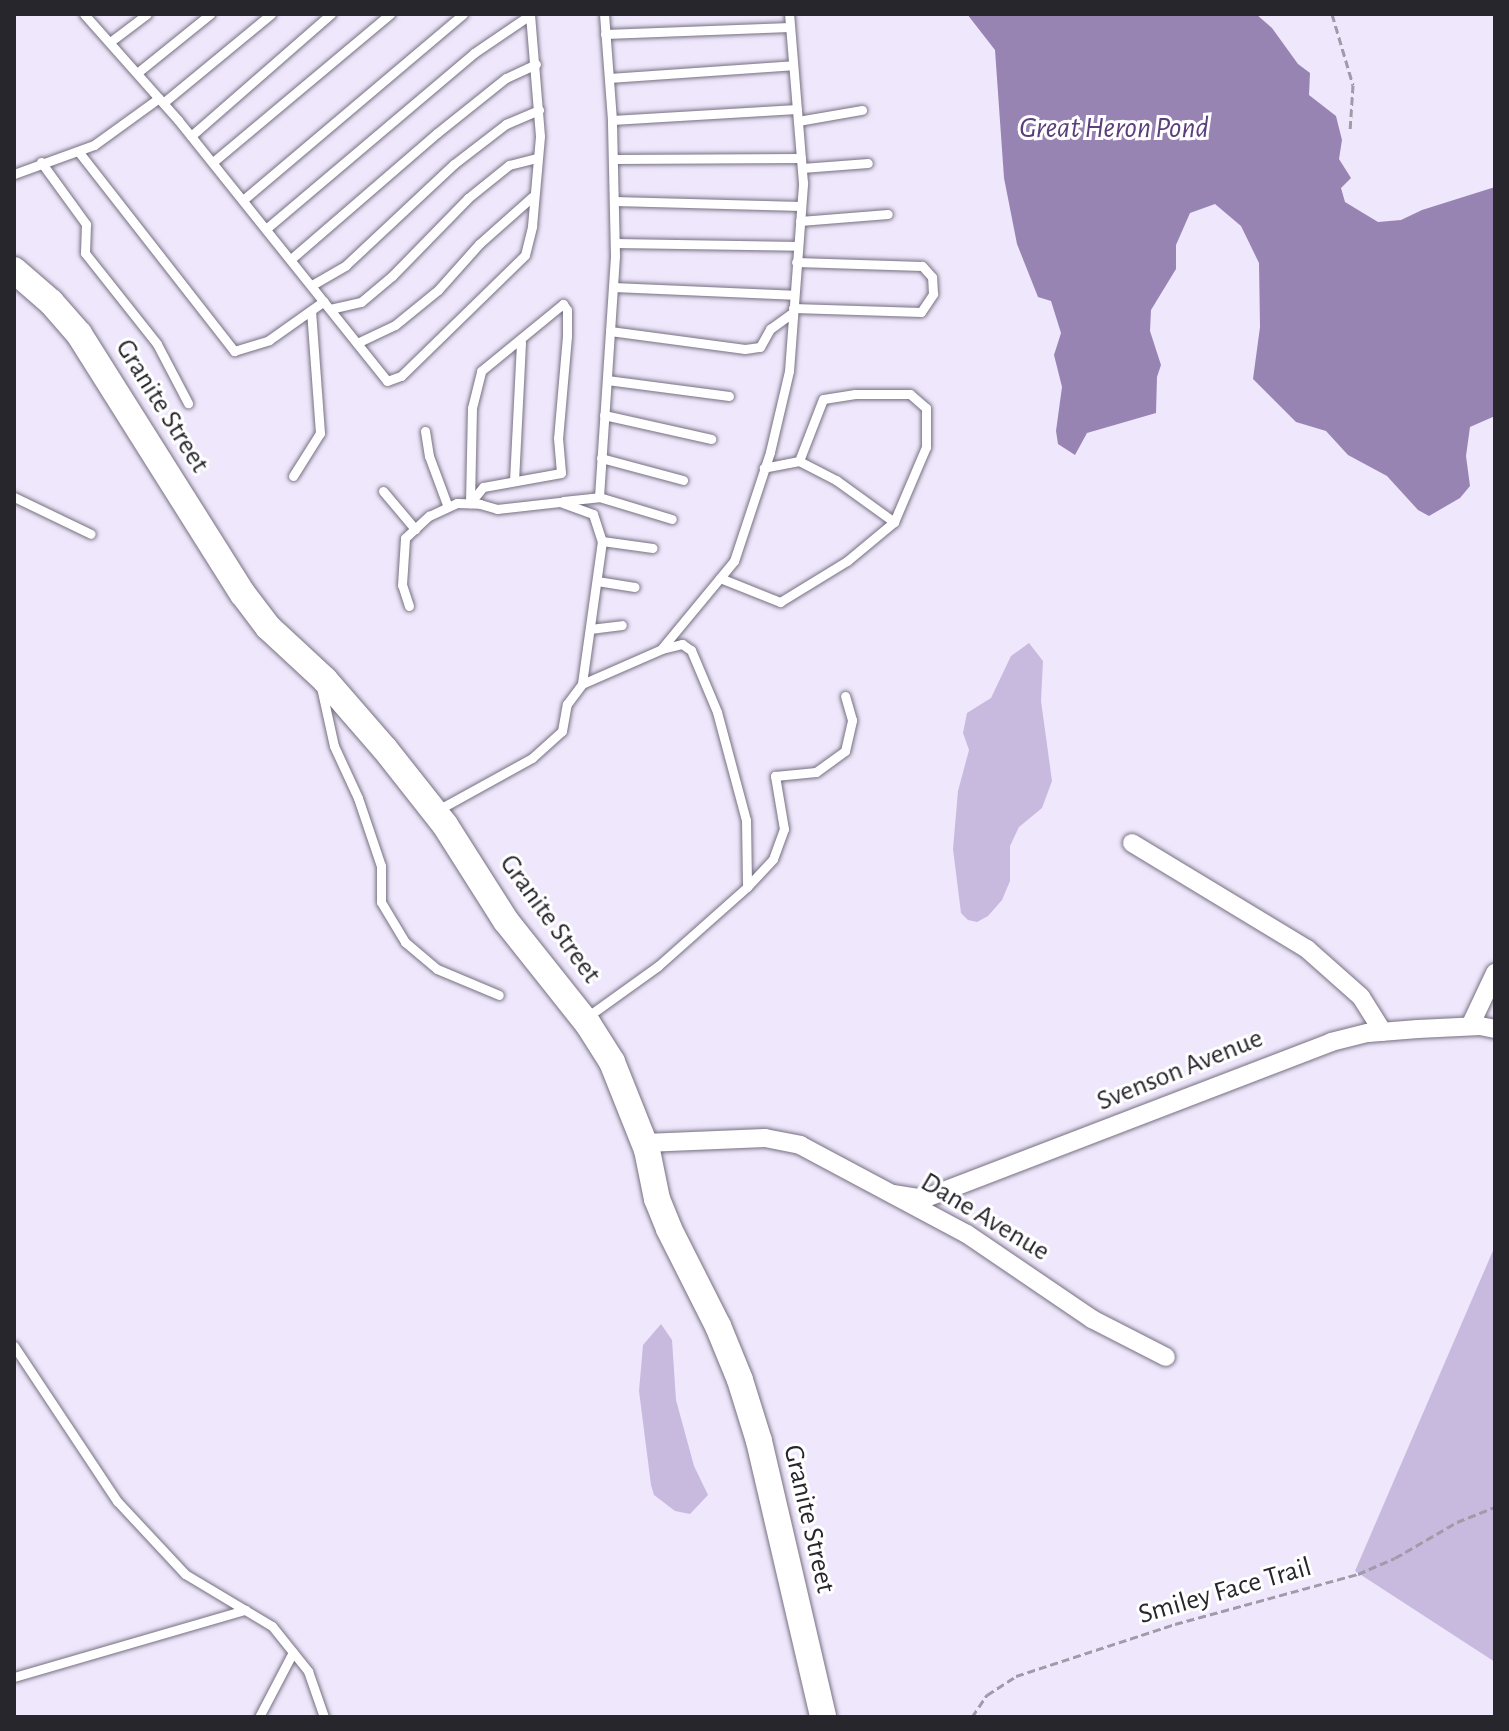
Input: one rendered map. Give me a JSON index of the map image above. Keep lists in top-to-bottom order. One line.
{"streets":{"street":["Granite Street","Svenson Avenue","Dane Avenue"],"path":["Smiley Face Trail"]},"crossings":[["Granite Street","Dane Avenue"],["Svenson Avenue","Dane Avenue"]],"water":["Great Heron Pond"]}
